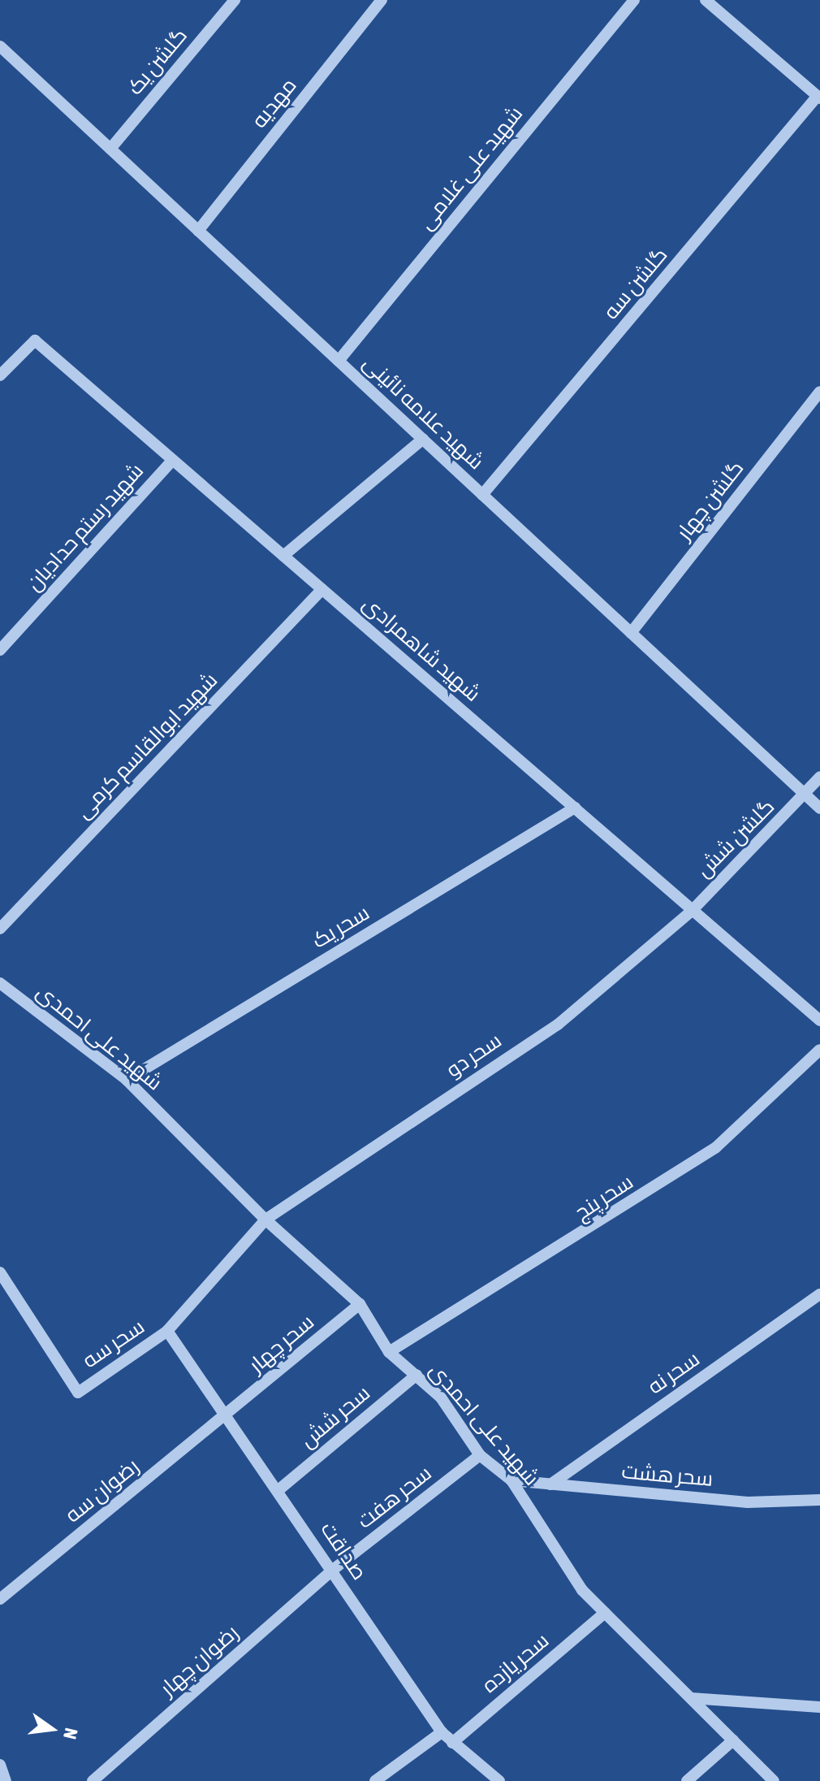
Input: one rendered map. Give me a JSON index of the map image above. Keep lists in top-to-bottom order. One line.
{"streets":{"street":["گلشن یک","مهدیه","شهید علی غلامی","گلشن سه","شهید علامه‌ نائینی","گلشن چهار","شهید رستم حدادیان","شهید شاهمرادی","شهید ابوالقاسم کرمی","گلشن شش","سحر یک","شهید علی احمدی","سحر دو","سحر پنج","سحر سه","سحر چهار","سحر نه","سحر شش","سحر هشت","رضوان سه","سحر هفت","صداقت","رضوان چهار","سحر یازده"]},"crossings":[["گلشن یک","شهید علامه‌ نائینی"],["مهدیه","شهید علامه‌ نائینی"],["شهید علی غلامی","شهید علامه‌ نائینی"],["گلشن سه","شهید علامه‌ نائینی"],["شهید علامه‌ نائینی","گلشن چهار"],["شهید علامه‌ نائینی","گلشن شش"],["شهید رستم حدادیان","شهید شاهمرادی"],["شهید شاهمرادی","شهید ابوالقاسم کرمی"],["شهید شاهمرادی","گلشن شش"],["شهید شاهمرادی","سحر یک"],["شهید شاهمرادی","سحر دو"],["گلشن شش","سحر دو"],["سحر یک","شهید علی احمدی"],["شهید علی احمدی","سحر دو"],["شهید علی احمدی","سحر پنج"],["شهید علی احمدی","سحر سه"],["شهید علی احمدی","سحر چهار"],["شهید علی احمدی","سحر شش"],["شهید علی احمدی","سحر هشت"],["شهید علی احمدی","سحر هفت"],["شهید علی احمدی","سحر یازده"],["سحر دو","سحر سه"],["سحر سه","صداقت"],["سحر چهار","رضوان سه"],["سحر چهار","صداقت"],["سحر نه","سحر هشت"],["سحر شش","صداقت"],["رضوان سه","صداقت"],["سحر هفت","صداقت"],["سحر هفت","رضوان چهار"],["صداقت","رضوان چهار"],["صداقت","سحر یازده"]],"north":"right"}
